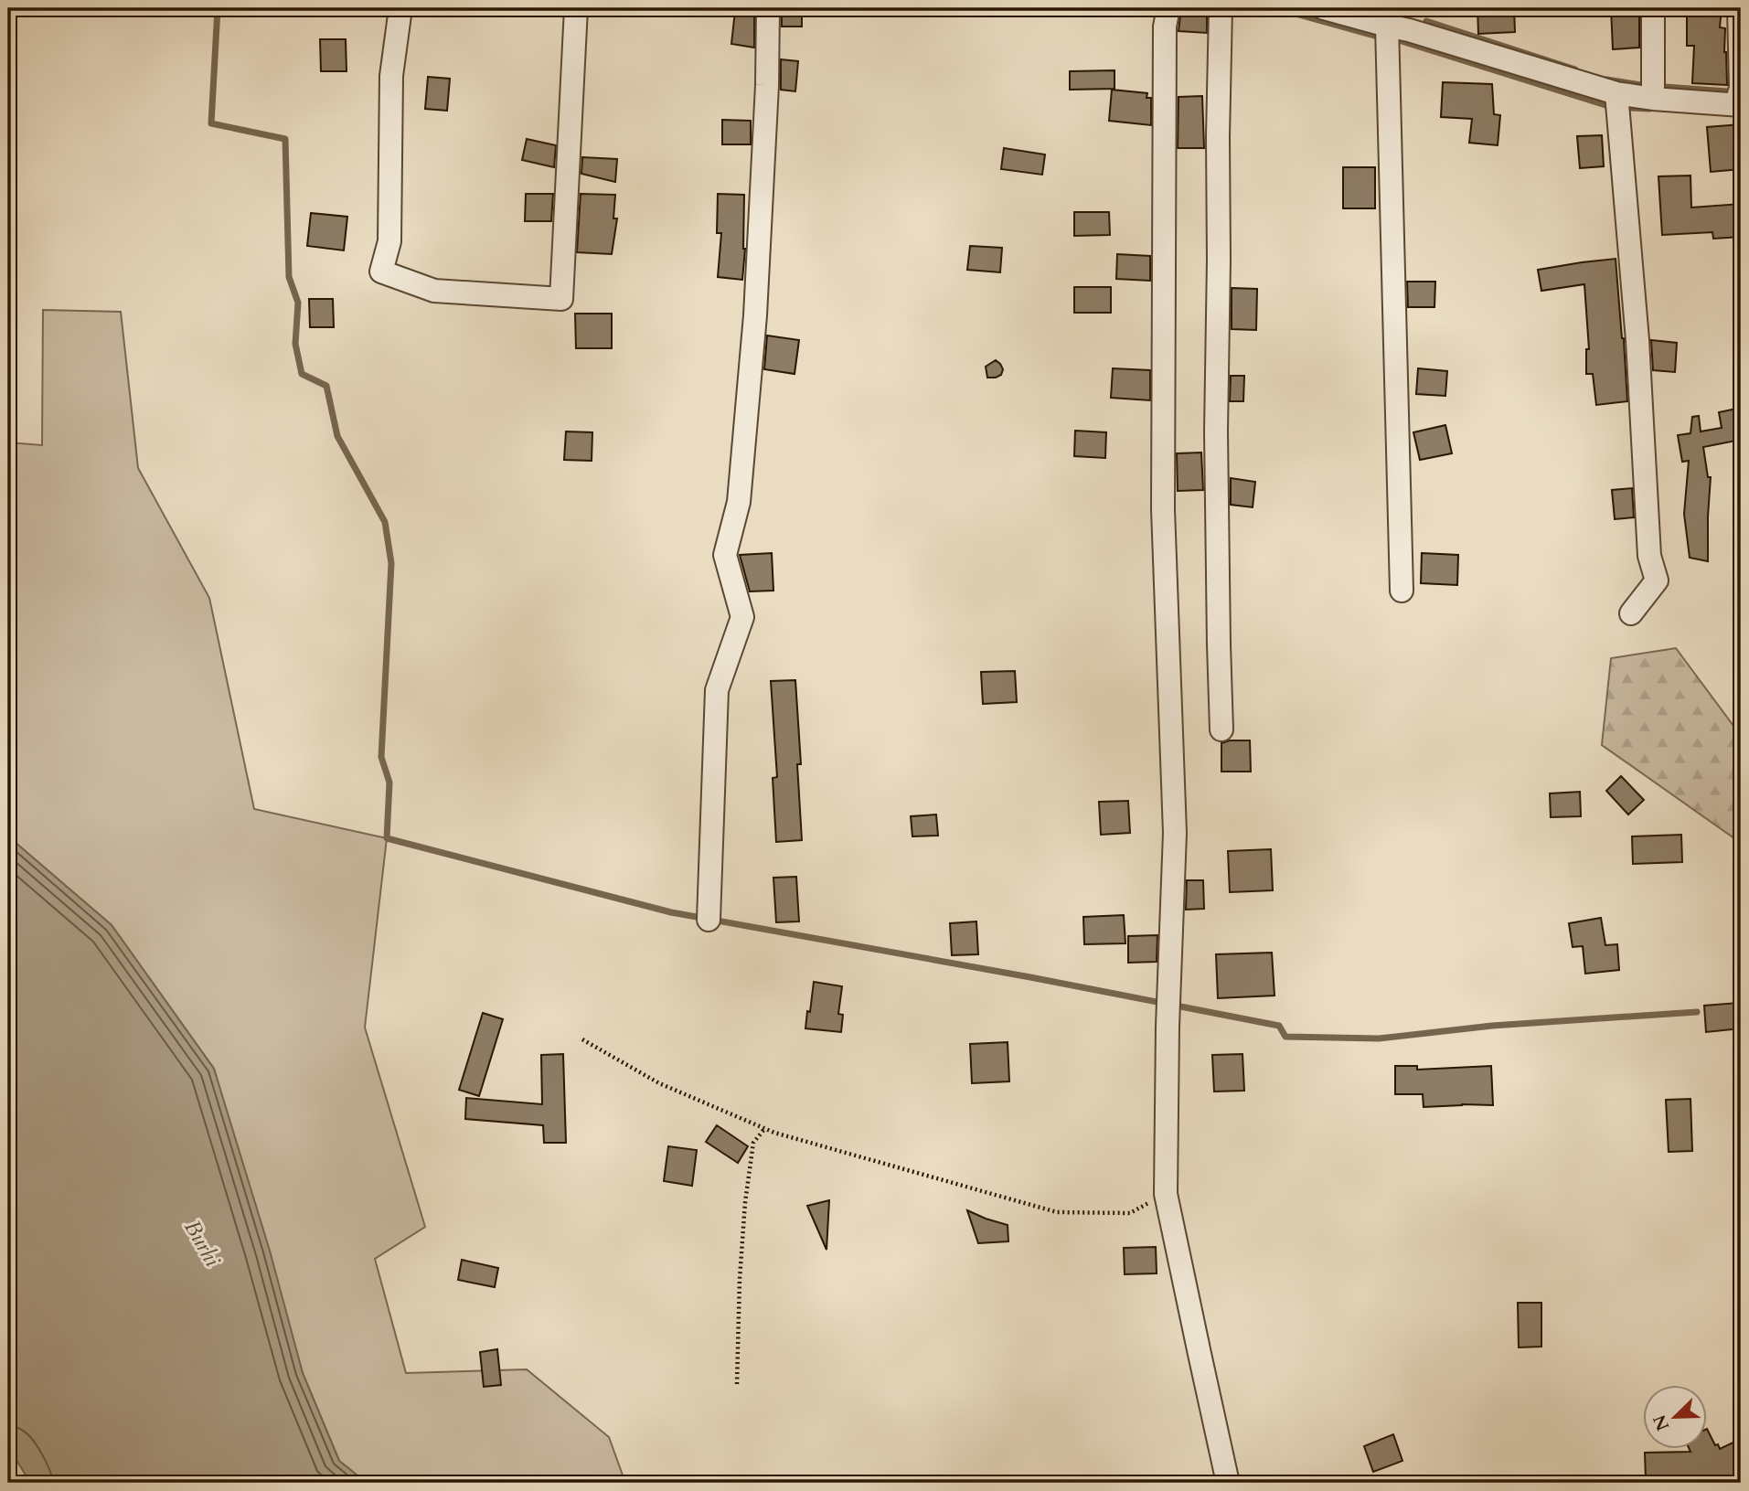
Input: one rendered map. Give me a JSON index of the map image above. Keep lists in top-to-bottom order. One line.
{"water":["Burhi"],"north":"bottom left"}
